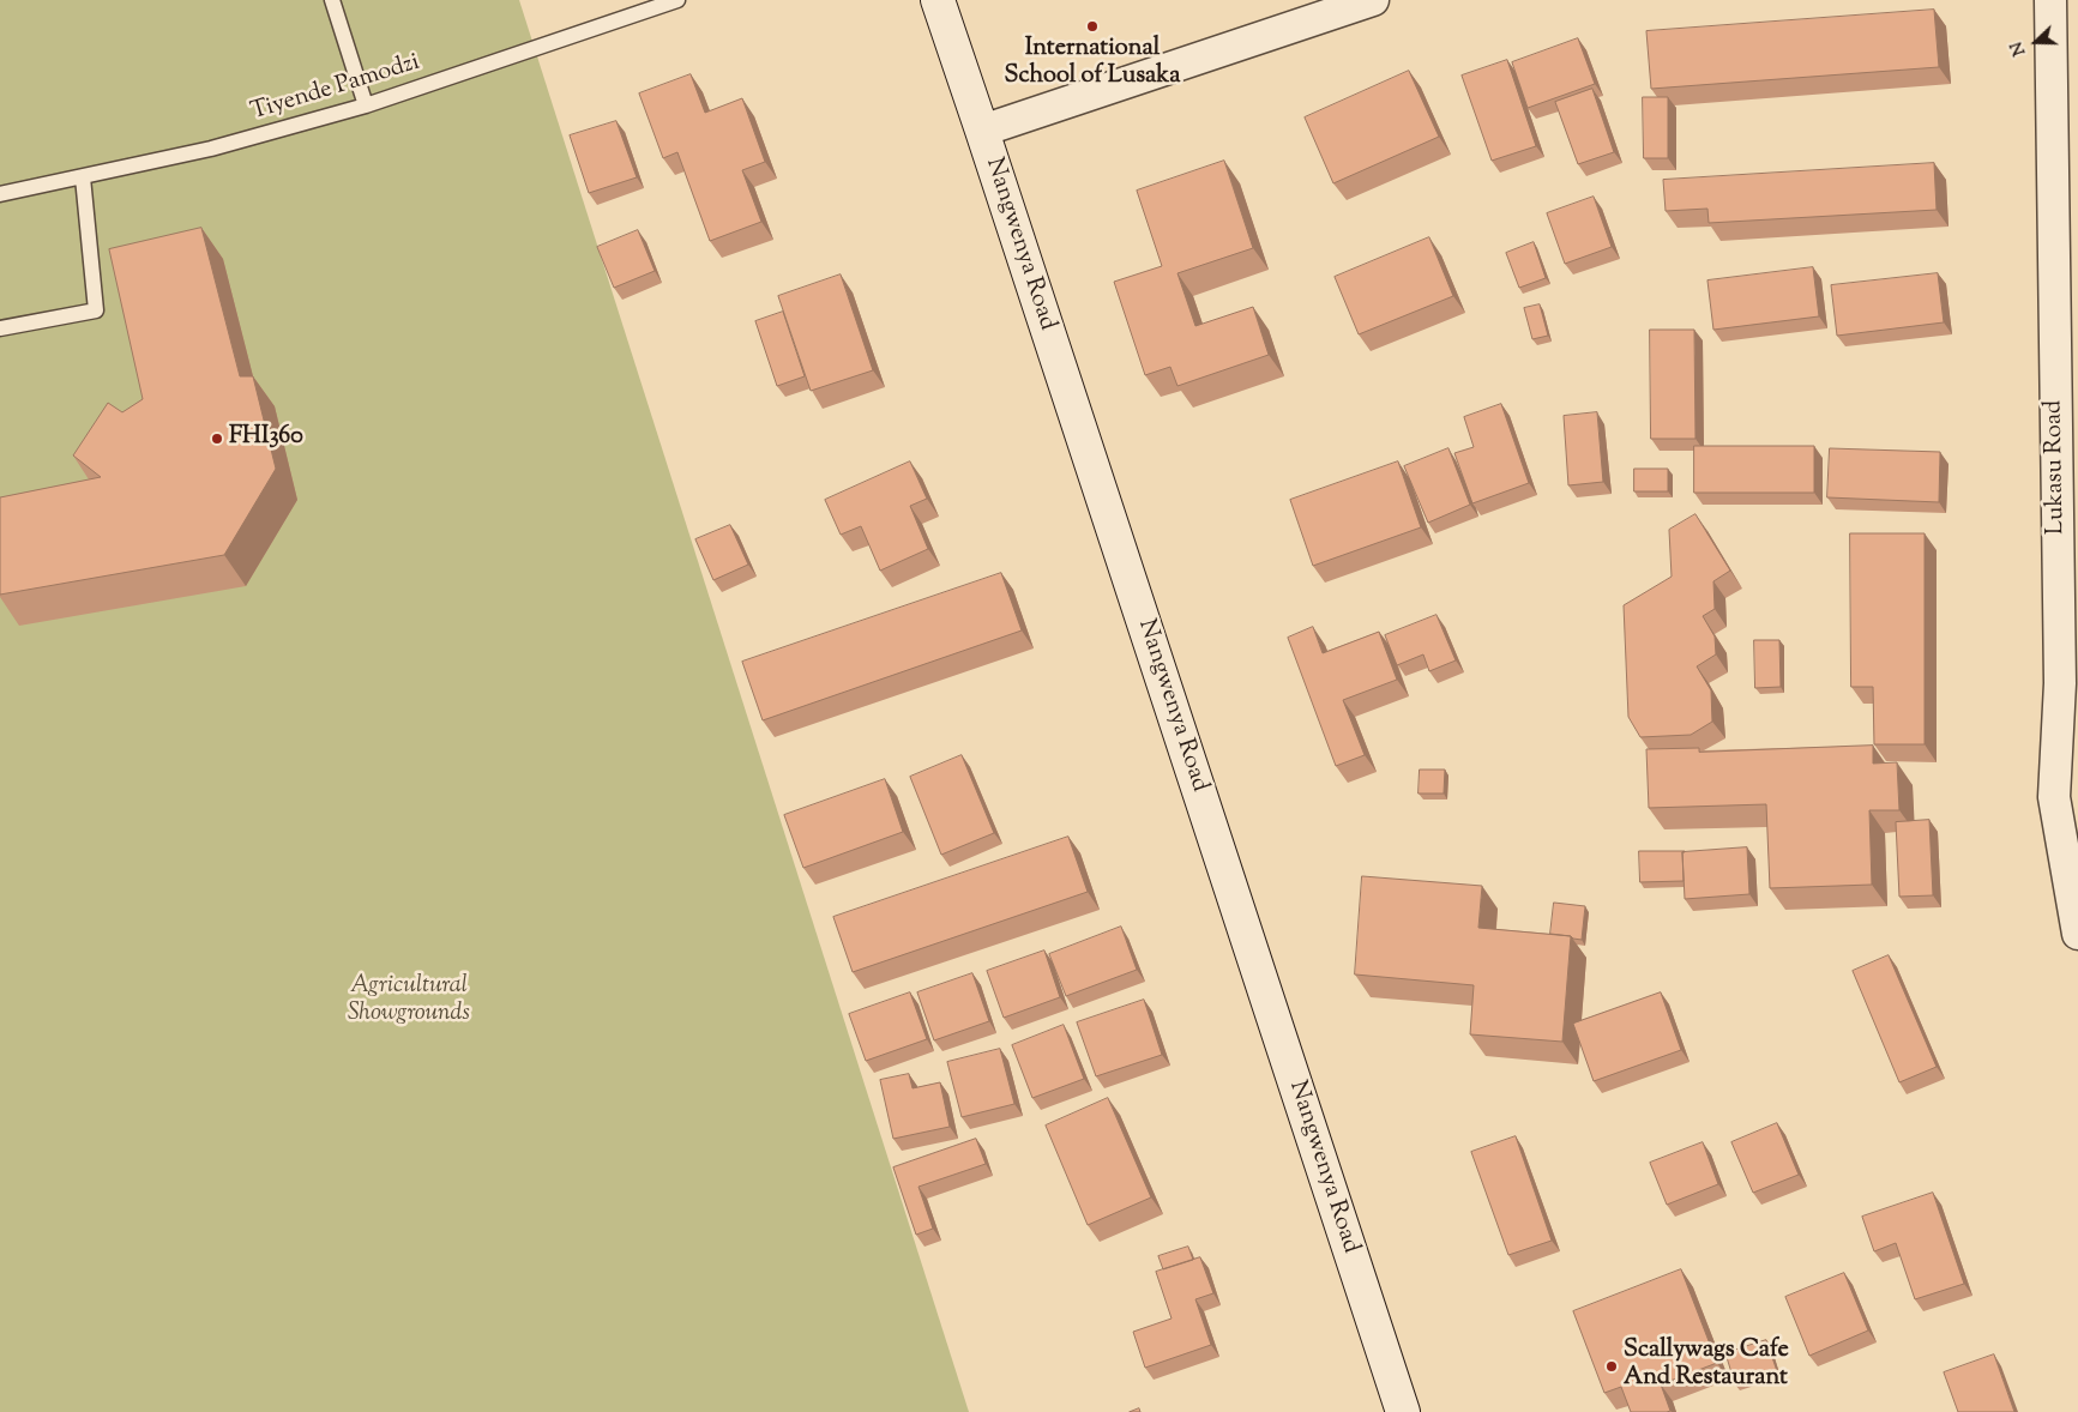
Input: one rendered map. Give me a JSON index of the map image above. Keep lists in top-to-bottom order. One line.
{"streets":{"main road":["Nangwenya Road"],"street":["Lukasu Road"],"lane":["Tiyende Pamodzi"]},"parks":["Agricultural Showgrounds"],"places":["International School of Lusaka","FHI360","Scallywags Cafe And Restaurant"],"north":"left"}
